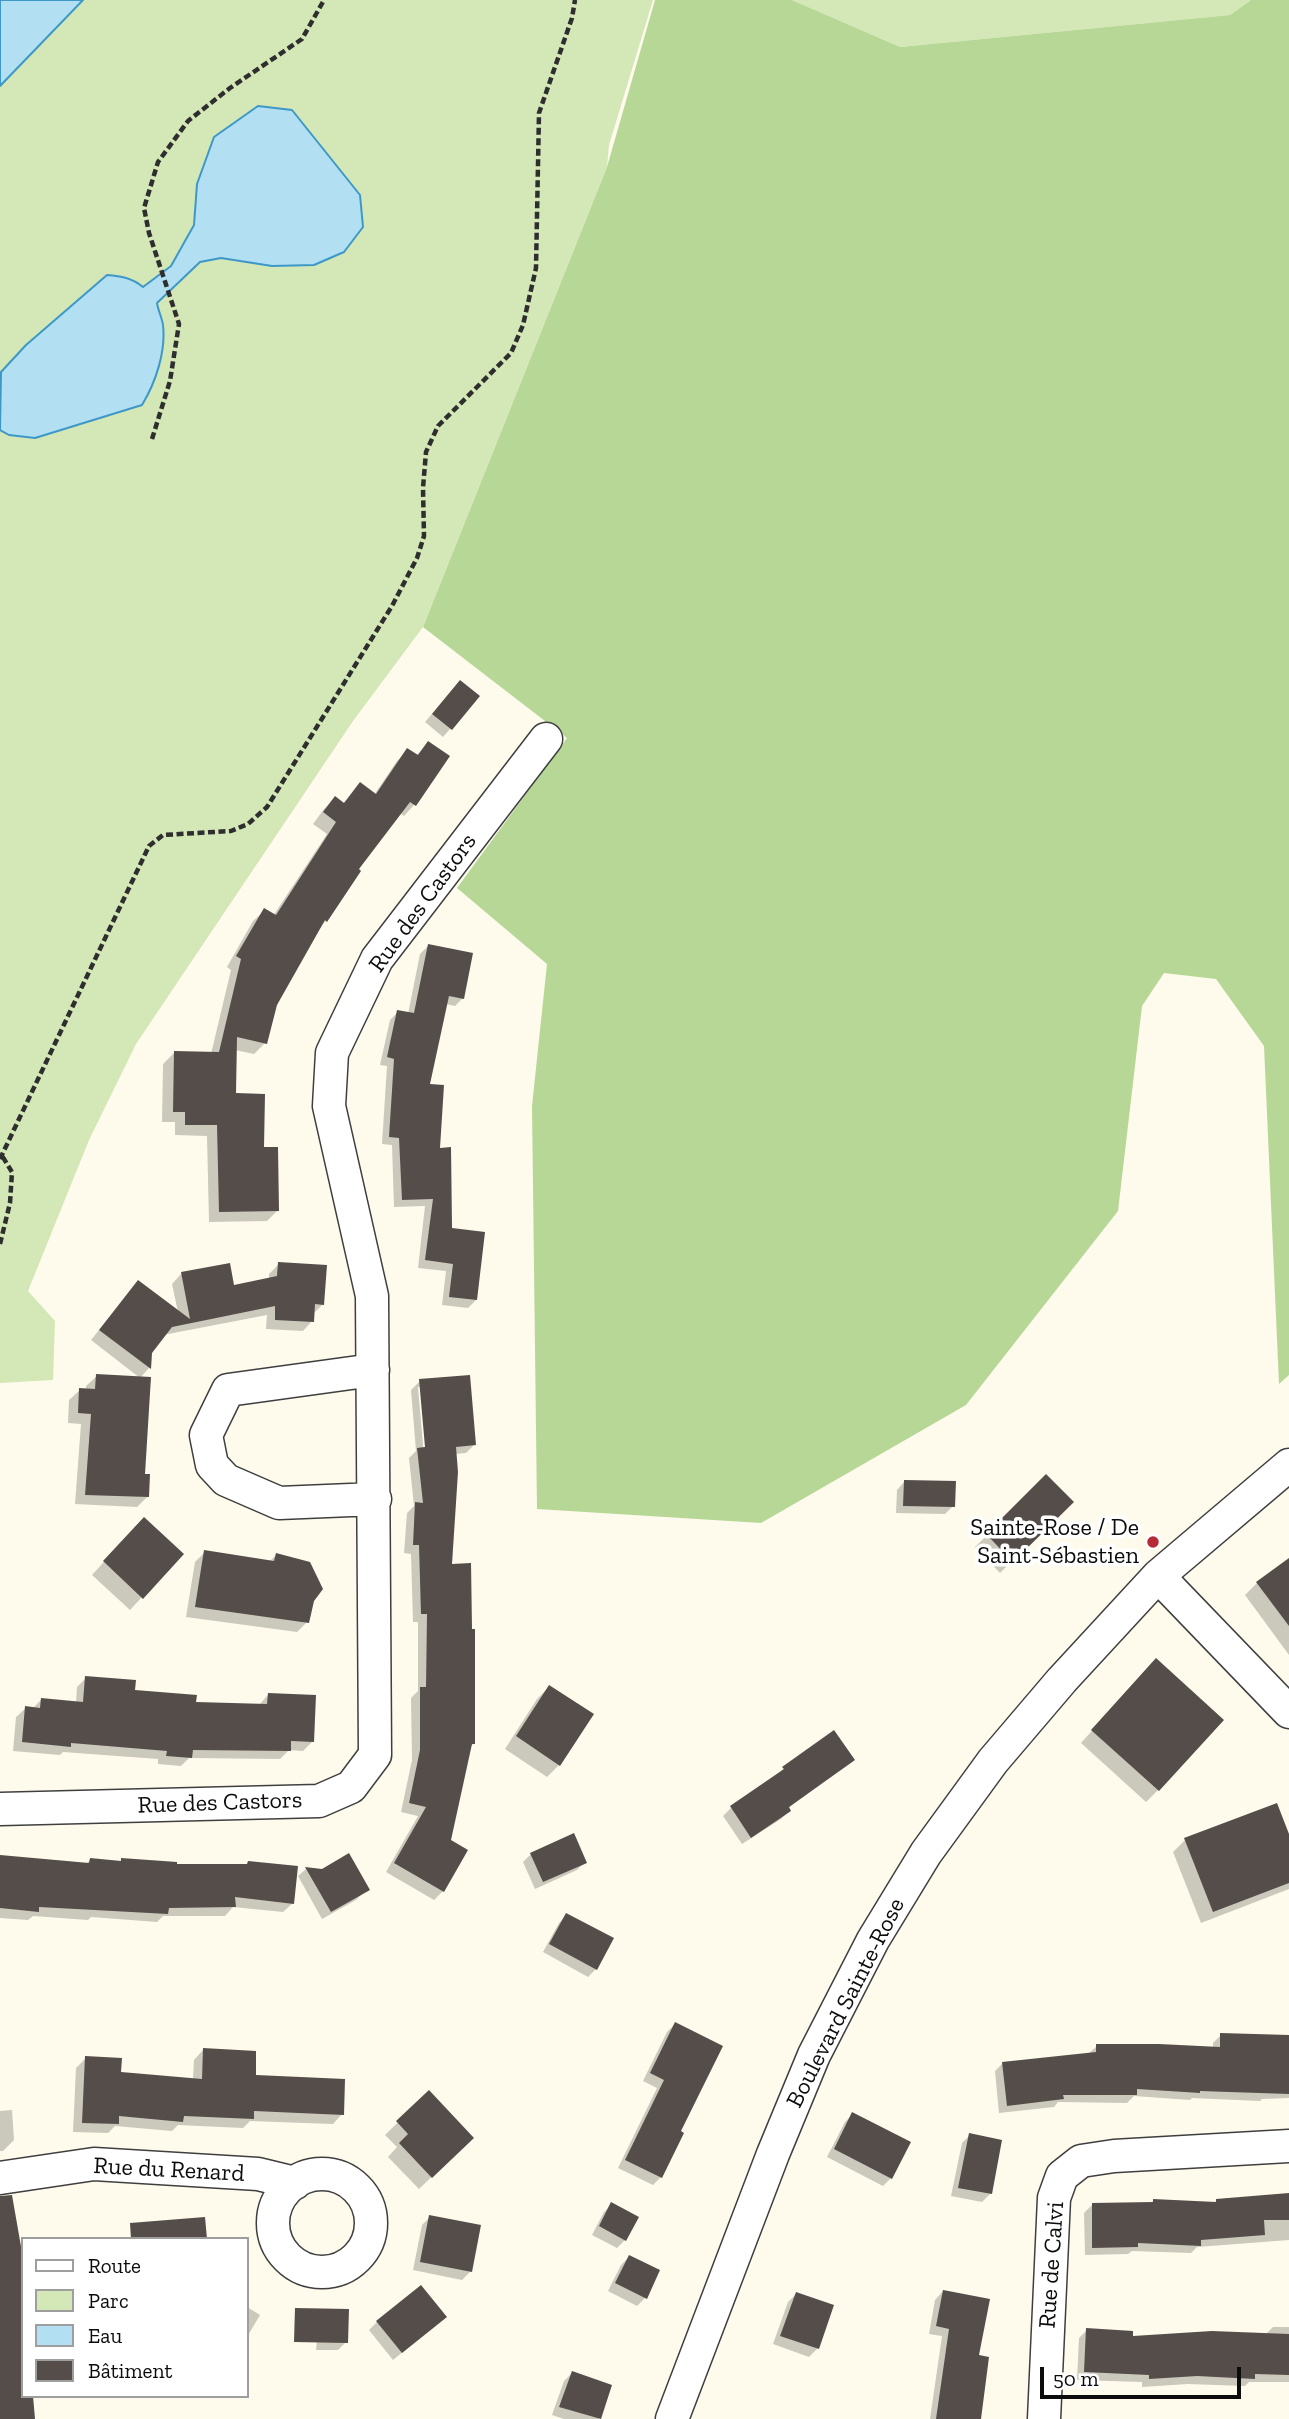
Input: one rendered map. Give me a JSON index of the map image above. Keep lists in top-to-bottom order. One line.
{"streets":{"street":["Rue des Castors","Boulevard Sainte-Rose","Rue du Renard","Rue de Calvi"]},"places":["Sainte-Rose / De Saint-Sébastien"],"legend":["Route","Parc","Eau","Bâtiment"],"scale_bar":"50 m"}
